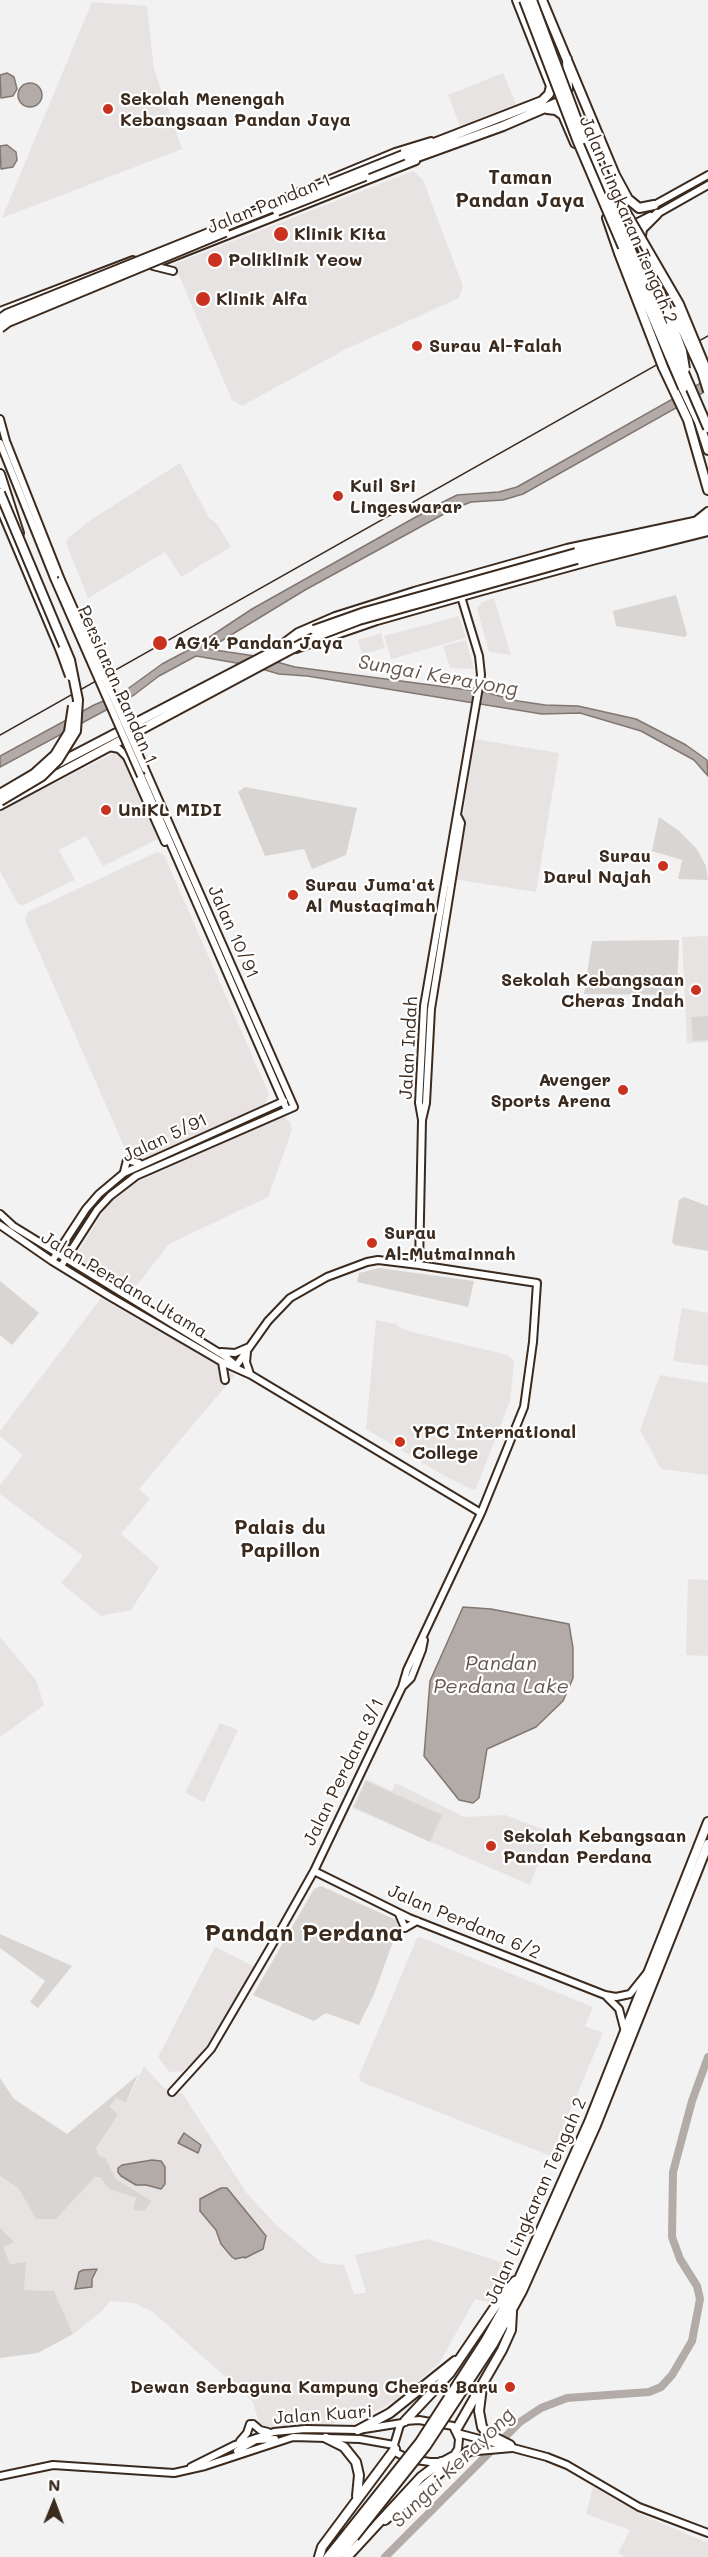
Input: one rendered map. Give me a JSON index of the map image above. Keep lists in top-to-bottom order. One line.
{"streets":{"highway":["Jalan Pandan 1","Jalan Lingkaran Tengah 2"],"street":["Persiaran Pandan 1","Jalan 10/91","Jalan Indah","Jalan 5/91","Jalan Perdana Utama","Jalan Perdana 3/1","Jalan Perdana 6/2","Jalan Kuari"]},"crossings":[["Persiaran Pandan 1","Jalan 10/91"],["Jalan 10/91","Jalan 5/91"],["Jalan 5/91","Jalan Perdana Utama"],["Jalan Perdana Utama","Jalan Perdana 3/1"],["Jalan Perdana 3/1","Jalan Perdana 6/2"]],"districts":["Taman Pandan Jaya","Palais du Papillon","Pandan Perdana"],"water":["Sungai Kerayong","Pandan Perdana Lake"],"places":["Sekolah Menengah Kebangsaan Pandan Jaya","Klinik Kita","Poliklinik Yeow","Klinik Alfa","Surau Al-Falah","Kuil Sri Lingeswarar","AG14 Pandan Jaya","UniKL MIDI","Surau Darul Najah","Surau Juma'at Al Mustaqimah","Sekolah Kebangsaan Cheras Indah","Avenger Sports Arena","Surau Al-Mutmainnah","YPC International College","Sekolah Kebangsaan Pandan Perdana","Dewan Serbaguna Kampung Cheras Baru"],"north":"top"}
